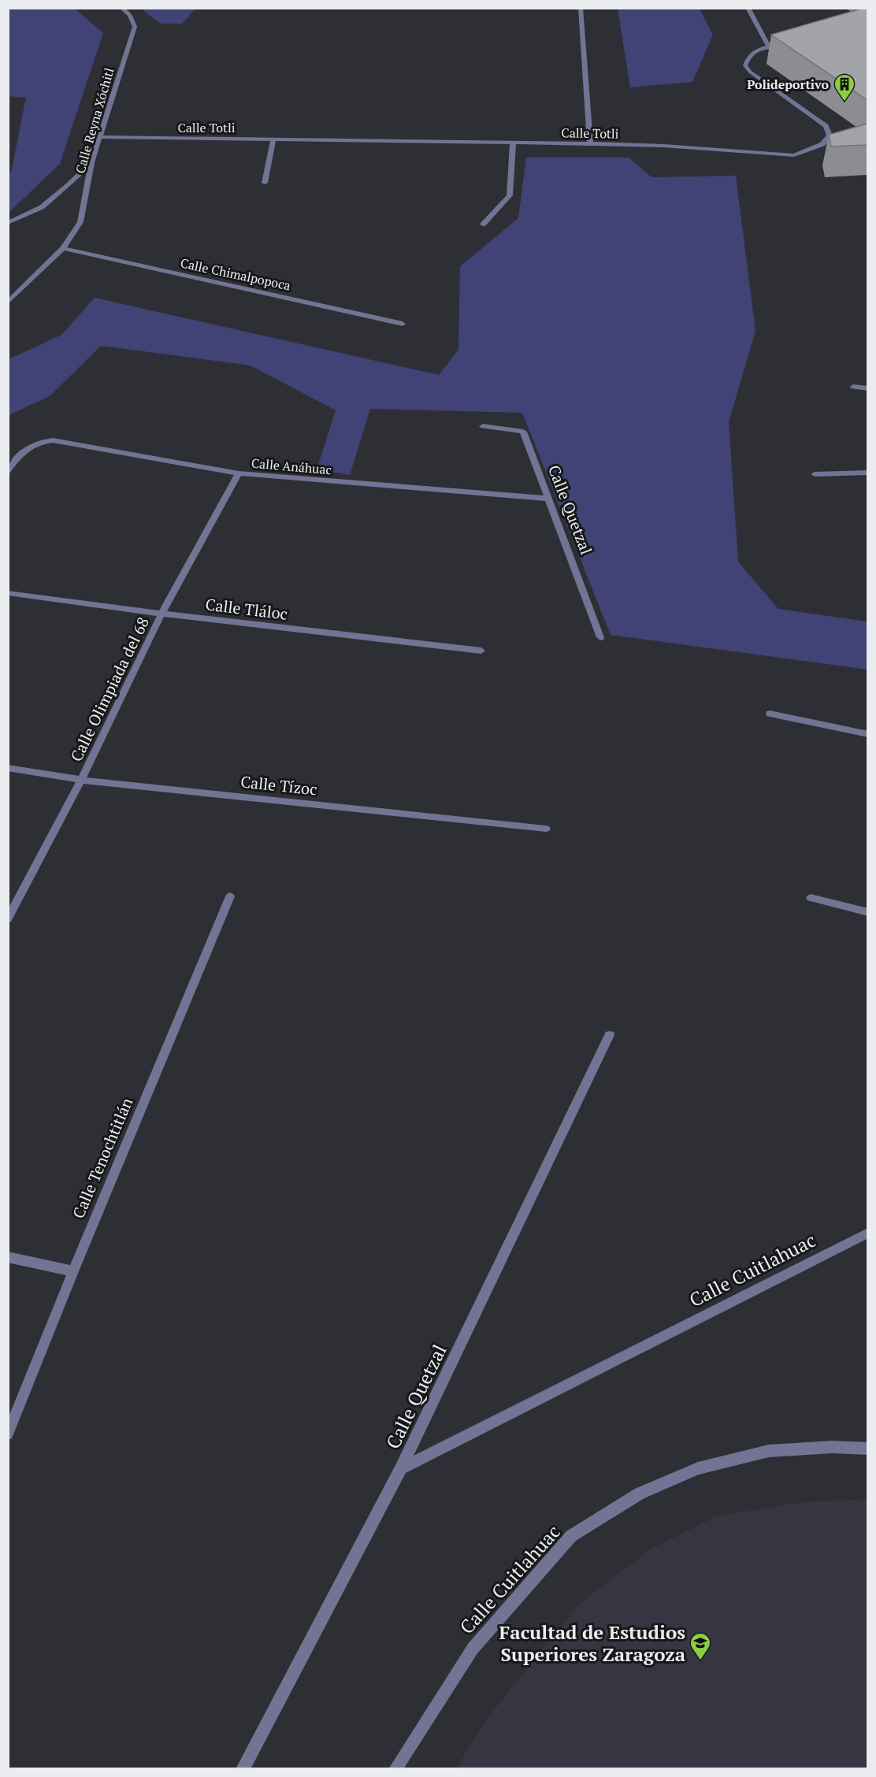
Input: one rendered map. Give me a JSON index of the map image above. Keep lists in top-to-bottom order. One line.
{"streets":{"street":["Calle Reyna Xóchitl","Calle Totli","Calle Chimalpopoca","Calle Anáhuac","Calle Quetzal","Calle Tláloc","Calle Olimpiada del 68","Calle Tízoc","Calle Tenochtitlán","Calle Cuitlahuac"]},"crossings":[["Calle Reyna Xóchitl","Calle Totli"],["Calle Reyna Xóchitl","Calle Chimalpopoca"],["Calle Anáhuac","Calle Quetzal"],["Calle Anáhuac","Calle Olimpiada del 68"],["Calle Quetzal","Calle Cuitlahuac"],["Calle Tláloc","Calle Olimpiada del 68"],["Calle Olimpiada del 68","Calle Tízoc"]],"places":{"building":["Polideportivo"],"school or university":["Facultad de Estudios Superiores Zaragoza"]}}
